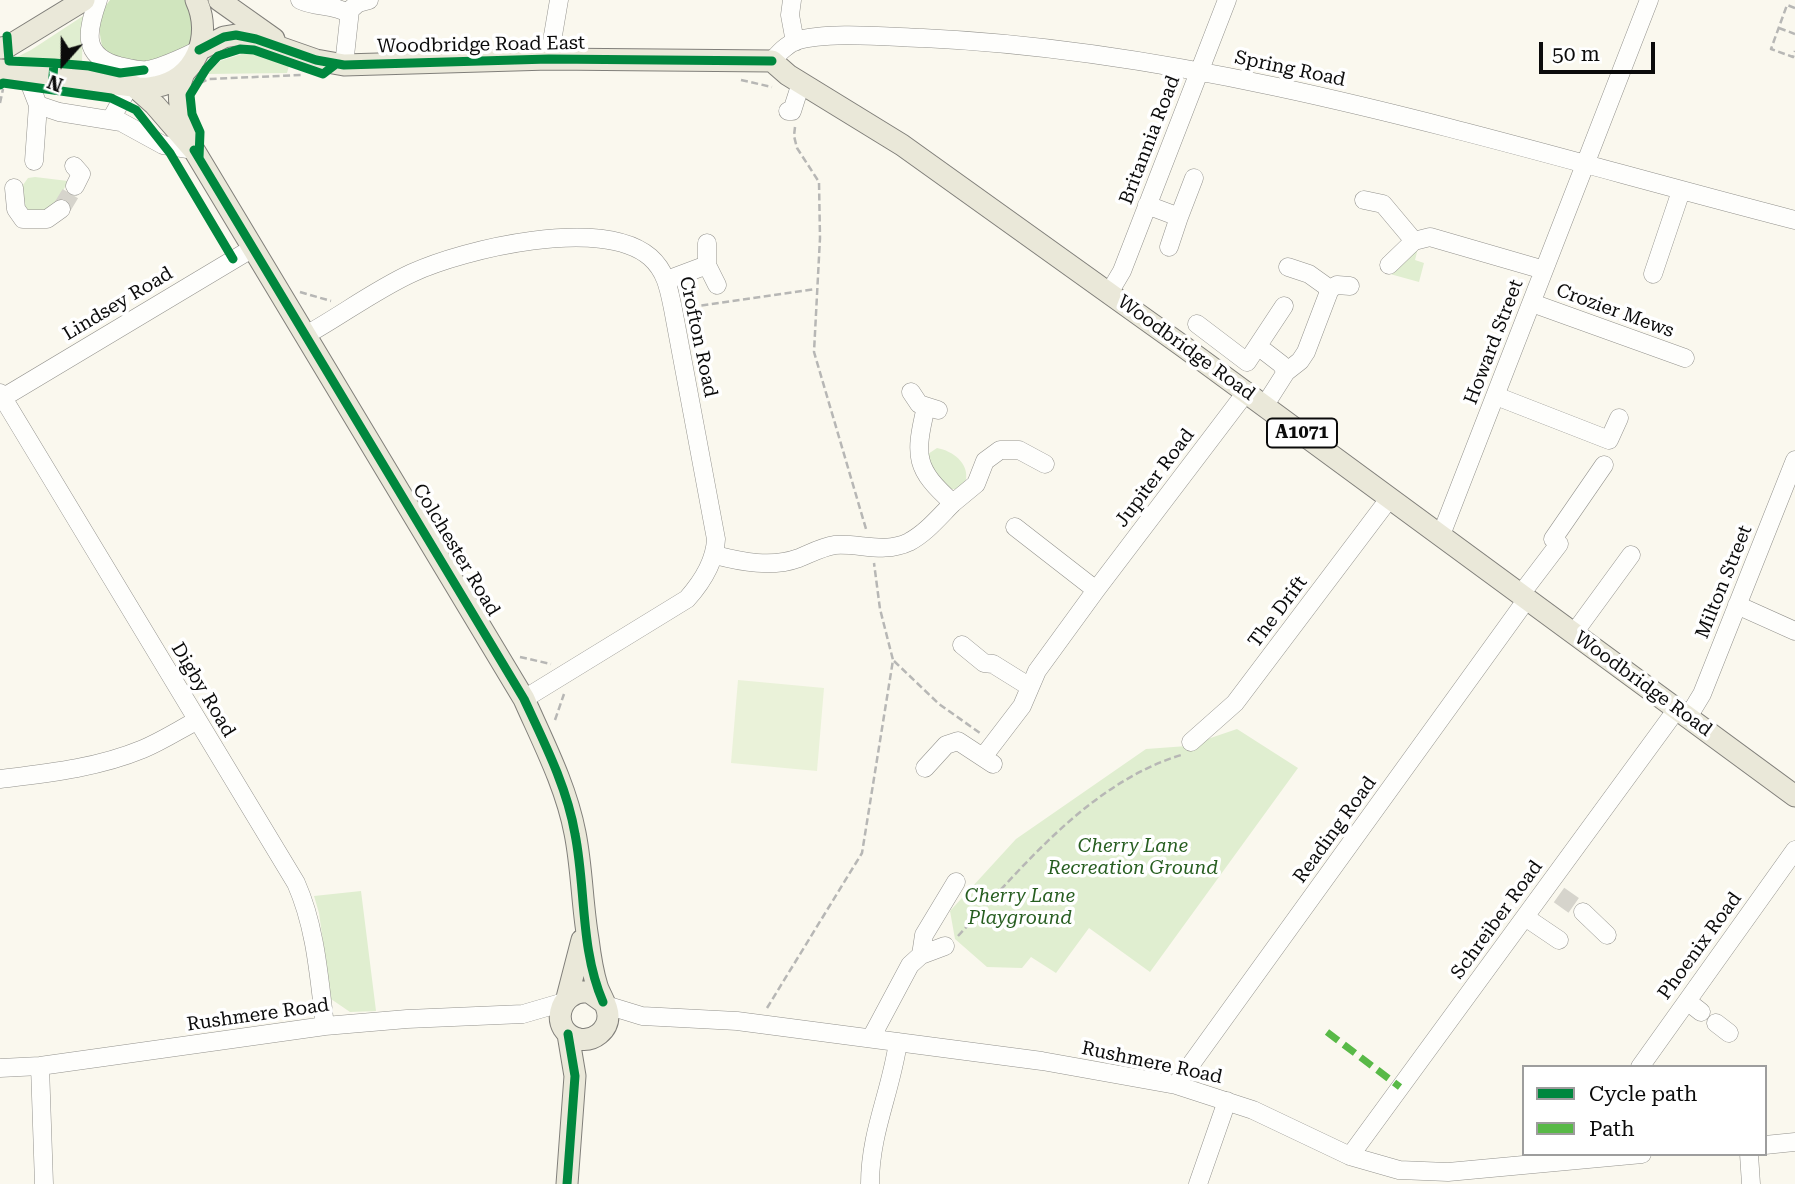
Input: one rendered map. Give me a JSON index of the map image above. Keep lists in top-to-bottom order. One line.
{"streets":{"main road":["Woodbridge Road East","Woodbridge Road","A1071","Colchester Road"],"street":["Spring Road","Britannia Road","Lindsey Road","Crozier Mews","Crofton Road","Howard Street","Jupiter Road","Milton Street","The Drift","Digby Road","Reading Road","Schreiber Road","Phoenix Road","Rushmere Road"]},"crossings":[["Woodbridge Road East","Woodbridge Road"],["Spring Road","Britannia Road"],["Spring Road","Howard Street"],["Britannia Road","Woodbridge Road"],["Lindsey Road","Colchester Road"],["Lindsey Road","Digby Road"],["Crozier Mews","Howard Street"],["Crofton Road","Colchester Road"],["Howard Street","Woodbridge Road"],["Woodbridge Road","Jupiter Road"],["Woodbridge Road","Milton Street"],["Woodbridge Road","The Drift"],["Woodbridge Road","Reading Road"],["Woodbridge Road","Schreiber Road"],["Colchester Road","Rushmere Road"],["Milton Street","Schreiber Road"],["Digby Road","Rushmere Road"],["Reading Road","Rushmere Road"],["Schreiber Road","Rushmere Road"]],"parks":["Cherry Lane Recreation Ground","Cherry Lane Playground"],"legend":["Cycle path","Path"],"scale_bar":"50 m","north":"bottom"}
